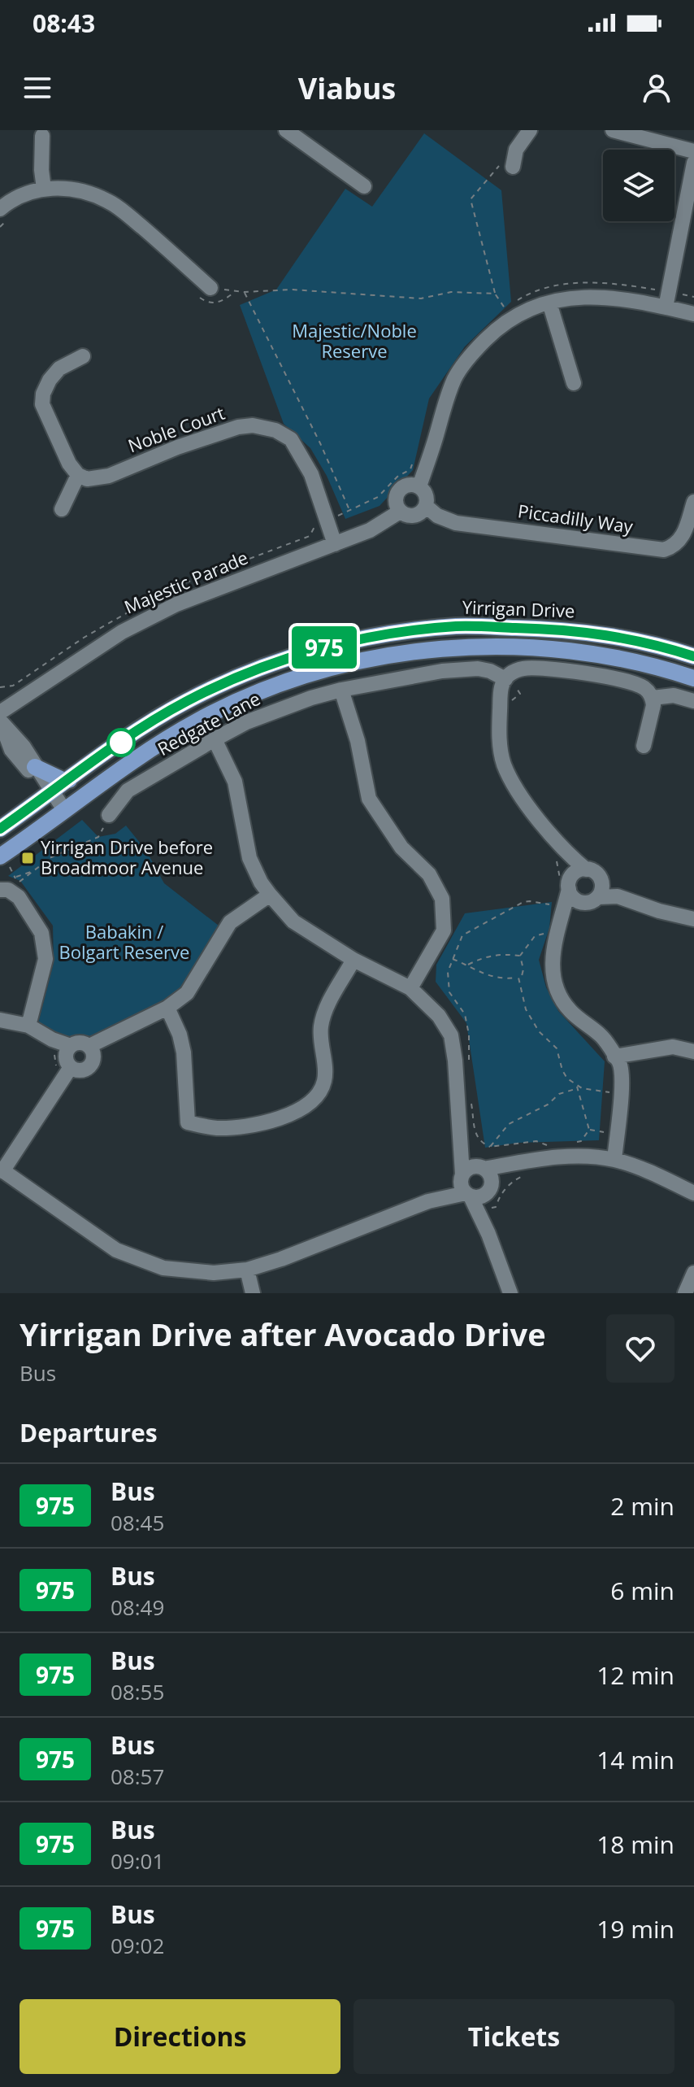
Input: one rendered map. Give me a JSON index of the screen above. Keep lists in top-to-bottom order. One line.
{"streets":{"main road":["Yirrigan Drive"],"street":["Noble Court","Piccadilly Way","Majestic Parade","Redgate Lane"]},"crossings":[["Noble Court","Majestic Parade"],["Piccadilly Way","Majestic Parade"]],"parks":["Majestic/Noble Reserve","Babakin / Bolgart Reserve"],"places":{"transit":["Yirrigan Drive before Broadmoor Avenue"]},"lines":["bus line 975"],"page":{"status":"08:43","header":"Viabus","on_map":"975","heading":[["Yirrigan Drive after Avocado Drive","Bus"],"Departures"],"list":[{"mark":"975","name":"Bus","note":"08:45","value":"2 min"},{"mark":"975","name":"Bus","note":"08:49","value":"6 min"},{"mark":"975","name":"Bus","note":"08:55","value":"12 min"},{"mark":"975","name":"Bus","note":"08:57","value":"14 min"},{"mark":"975","name":"Bus","note":"09:01","value":"18 min"},{"mark":"975","name":"Bus","note":"09:02","value":"19 min"}],"buttons":["Directions","Tickets"]}}
